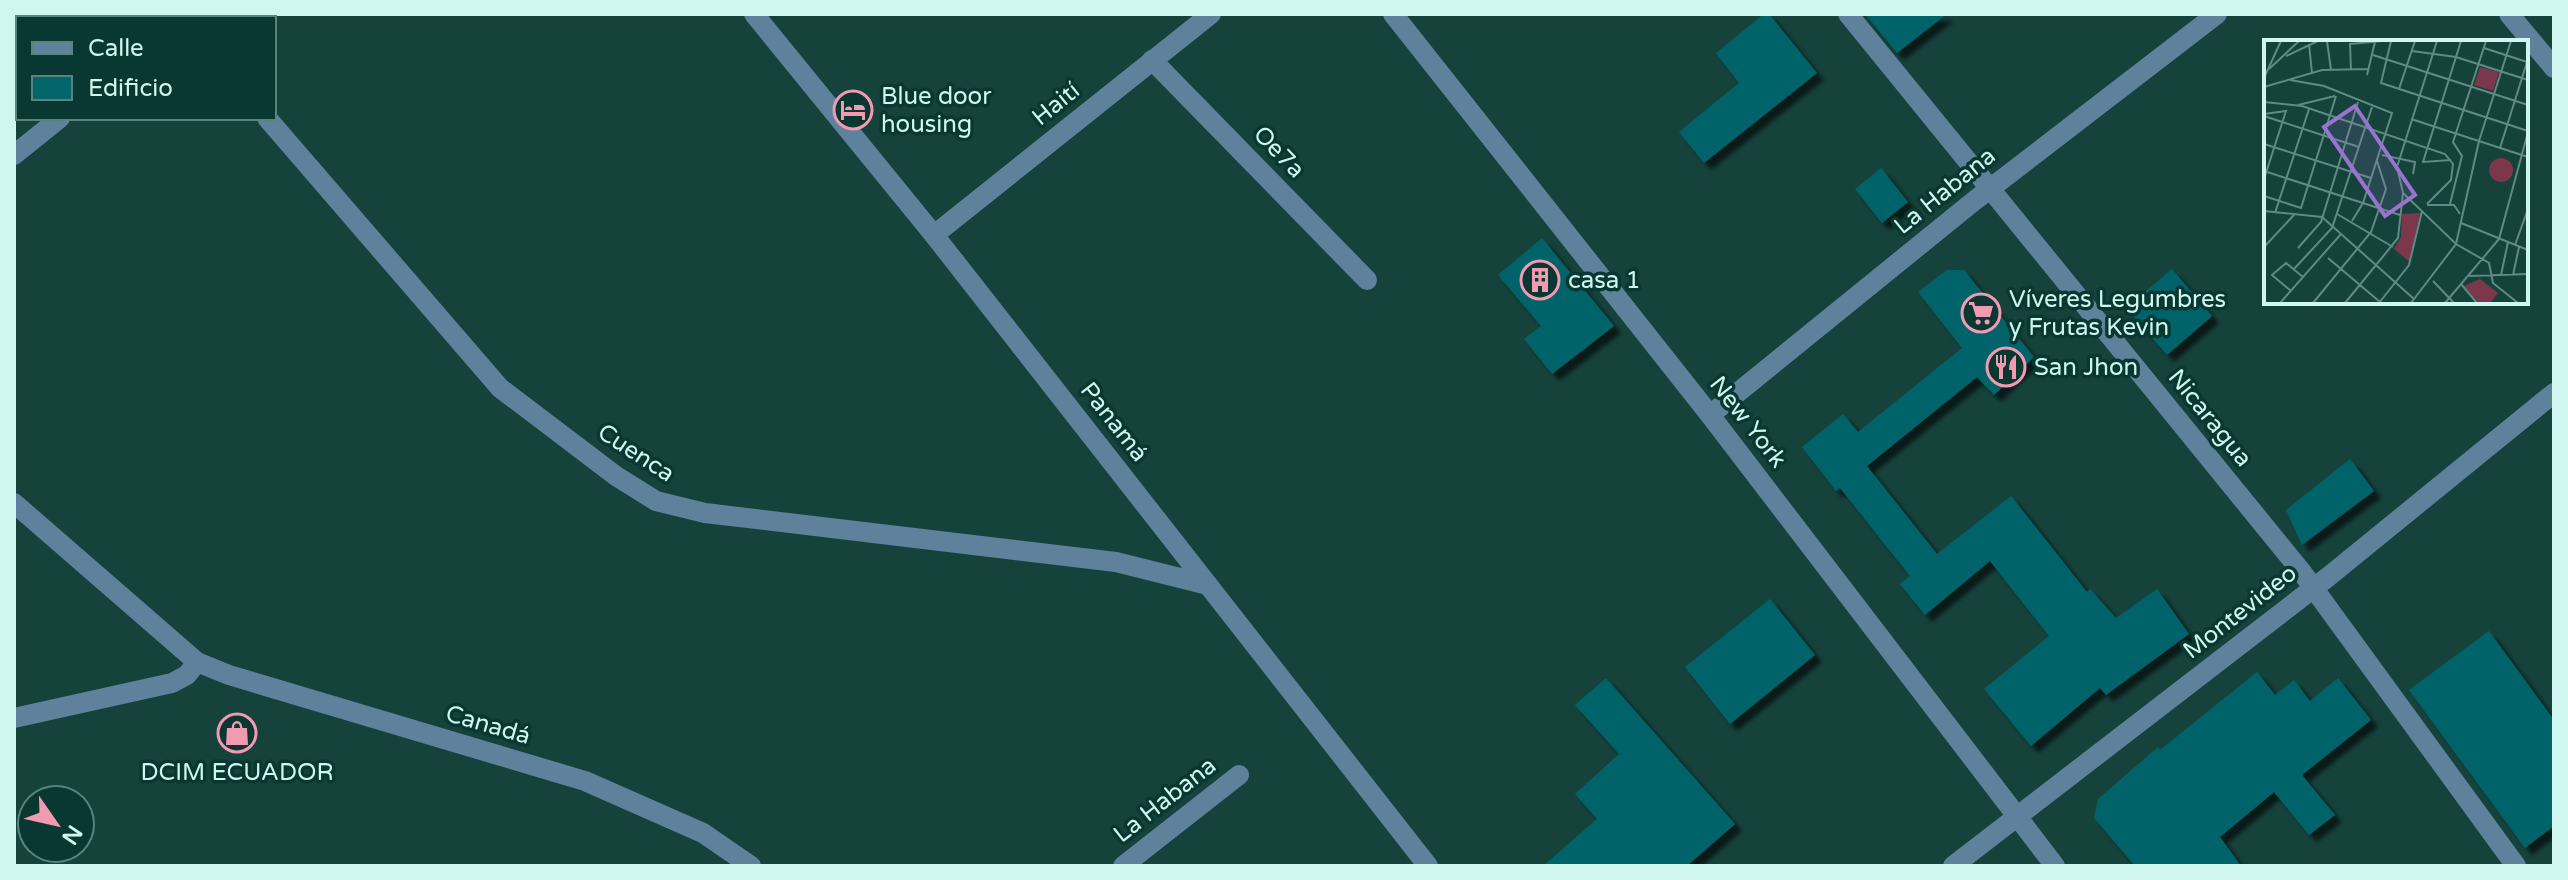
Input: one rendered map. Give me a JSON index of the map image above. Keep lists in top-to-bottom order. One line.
{"streets":{"street":["Haití","Oe7a","La Habana","Nicaragua","Panamá","New York","Cuenca","Montevideo","Canadá"]},"crossings":[["Haití","Oe7a"],["Haití","Panamá"],["La Habana","Nicaragua"],["La Habana","New York"],["Nicaragua","Montevideo"],["Panamá","Cuenca"],["New York","Montevideo"]],"places":{"hotel":["Blue door housing"],"building":["casa 1"],"supermarket":["Víveres Legumbres y Frutas Kevin"],"restaurant":["San Jhon"],"shop":["DCIM ECUADOR"]},"legend":["Calle","Edificio"],"north":"bottom right"}
